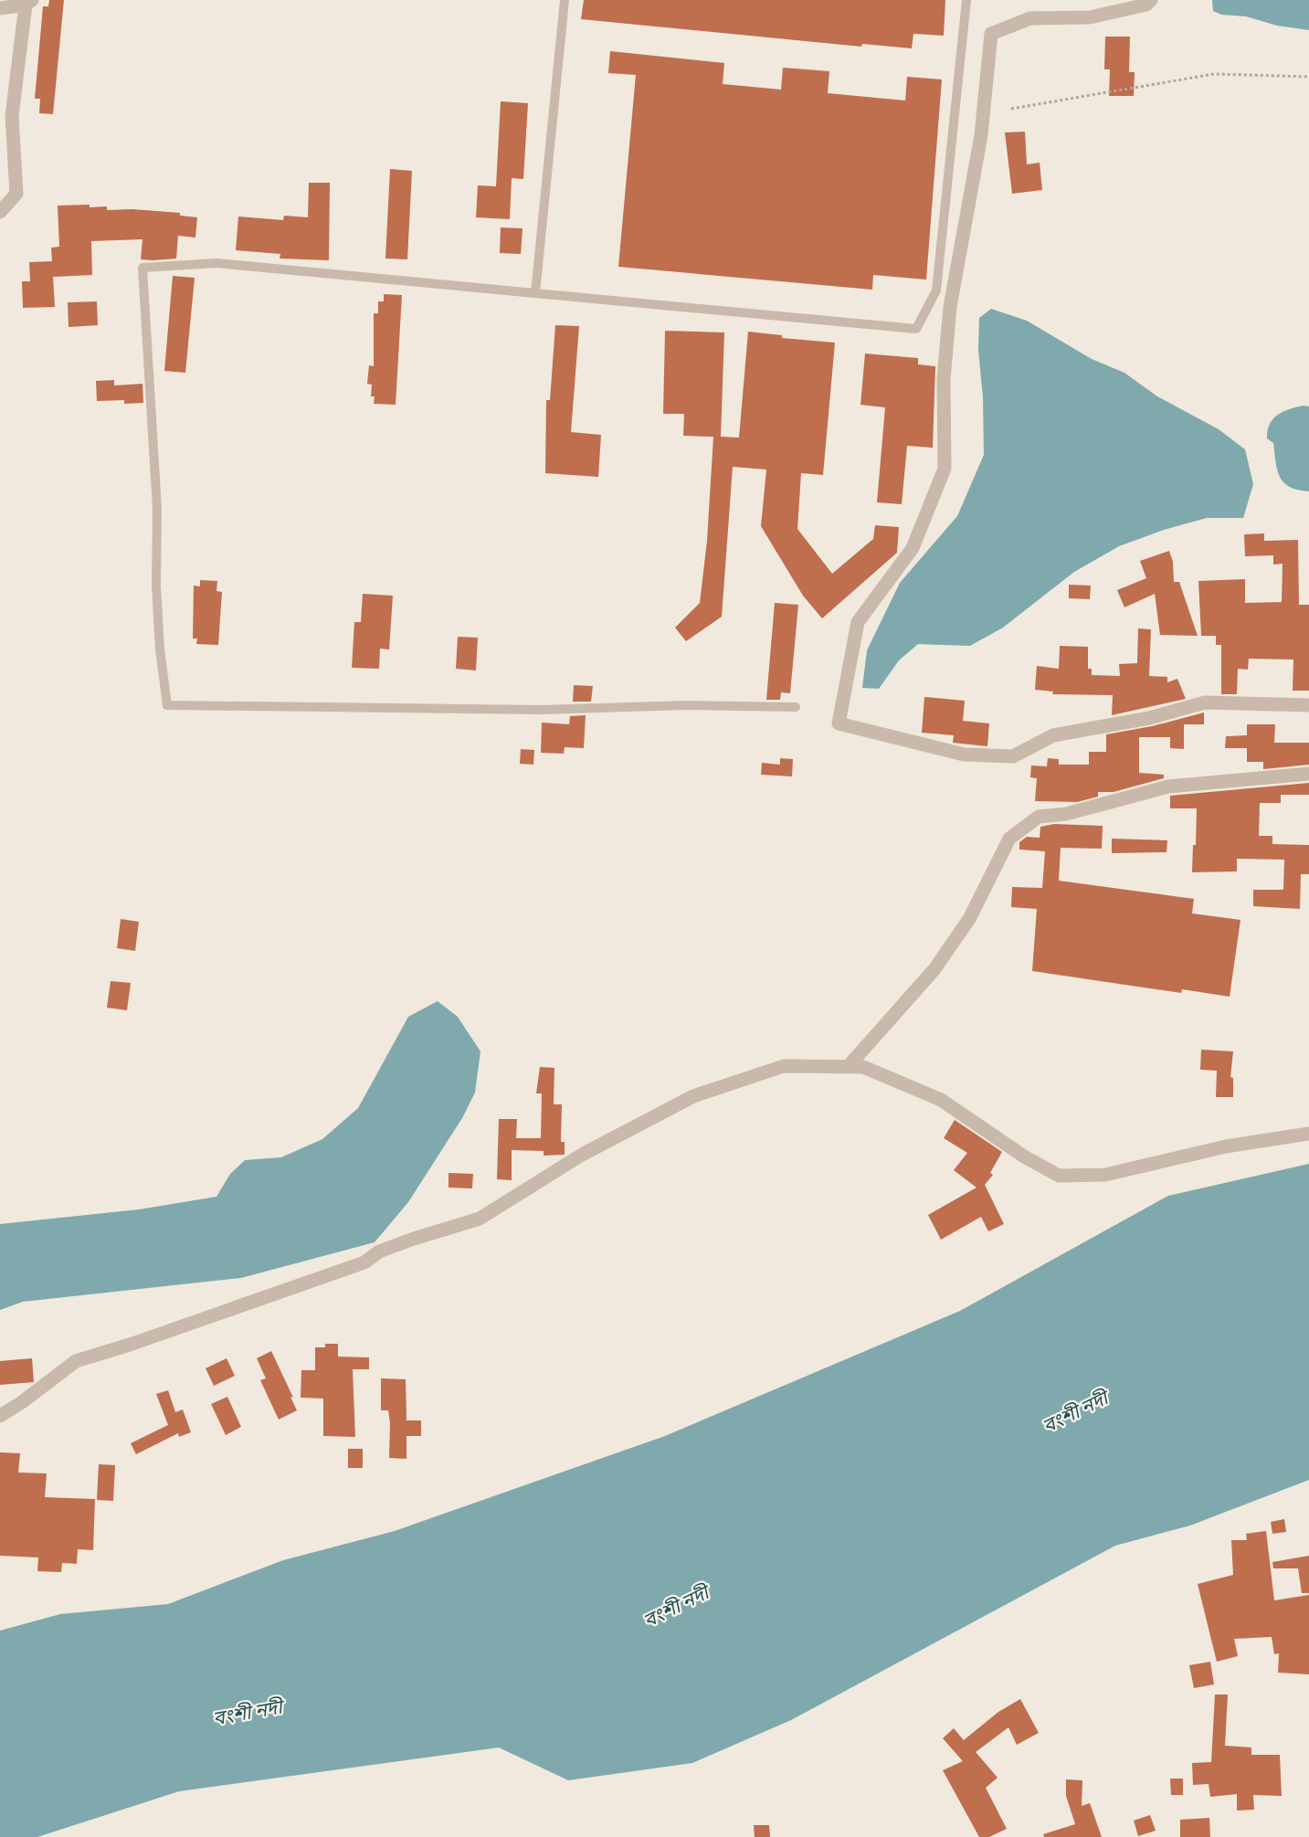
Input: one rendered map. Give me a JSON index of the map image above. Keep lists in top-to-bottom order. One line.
{"water":["বংশী নদী"]}
